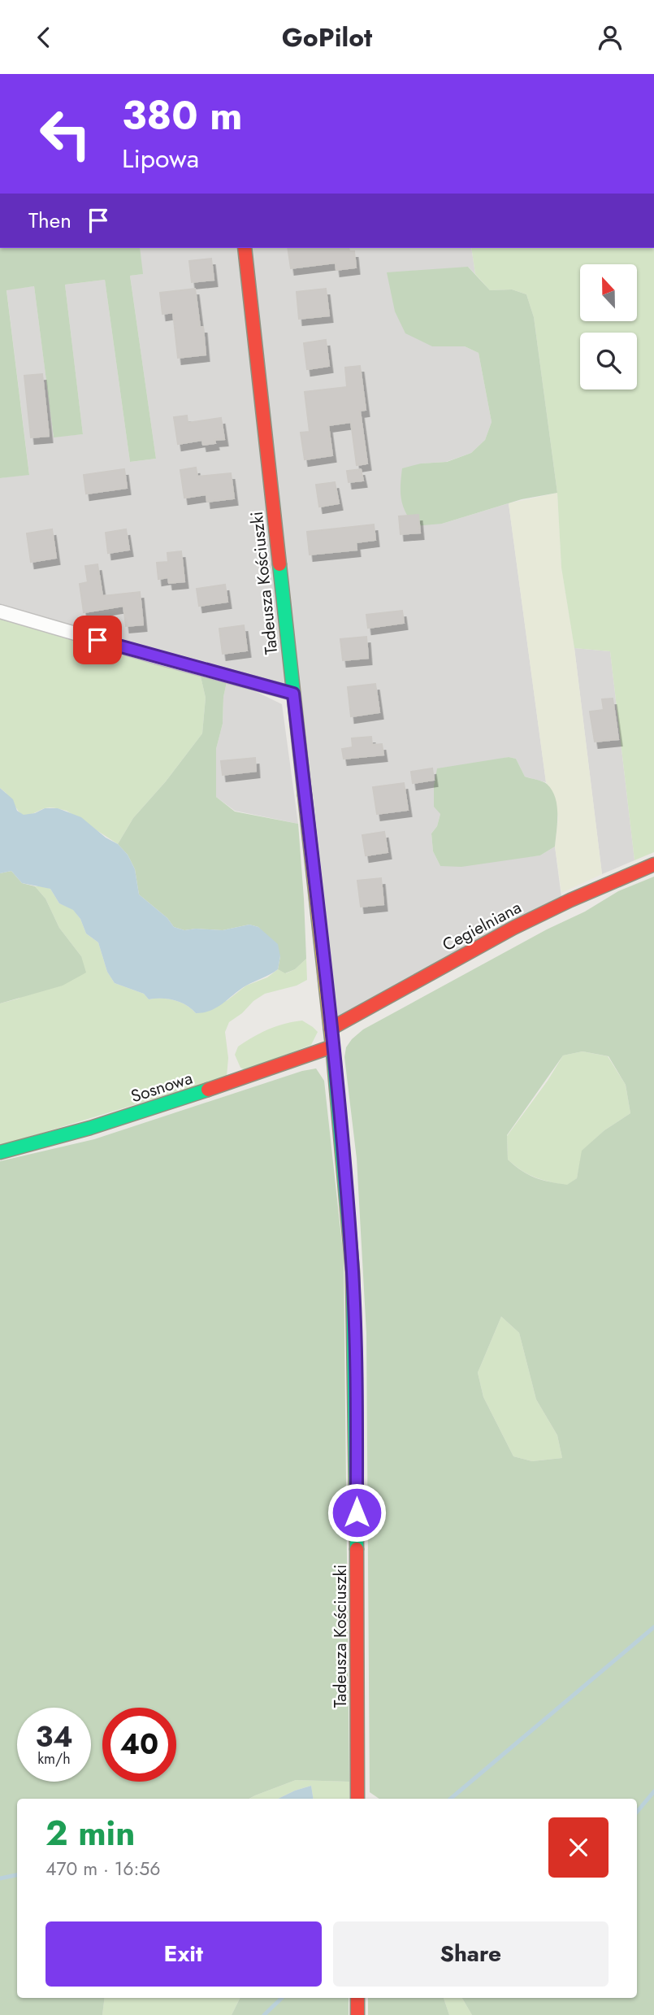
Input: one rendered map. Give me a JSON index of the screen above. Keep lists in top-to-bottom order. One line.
{"streets":{"street":["Tadeusza Kościuszki","Cegielniana","Sosnowa"]},"crossings":[["Tadeusza Kościuszki","Cegielniana"],["Tadeusza Kościuszki","Sosnowa"]],"north":"top","page":{"header":"GoPilot","turn":["380 m","Lipowa"],"then":"Then","speed":"34 km/h","limit":"40","heading":["2 min","470 m · 16:56"],"buttons":["Exit","Share"]}}
